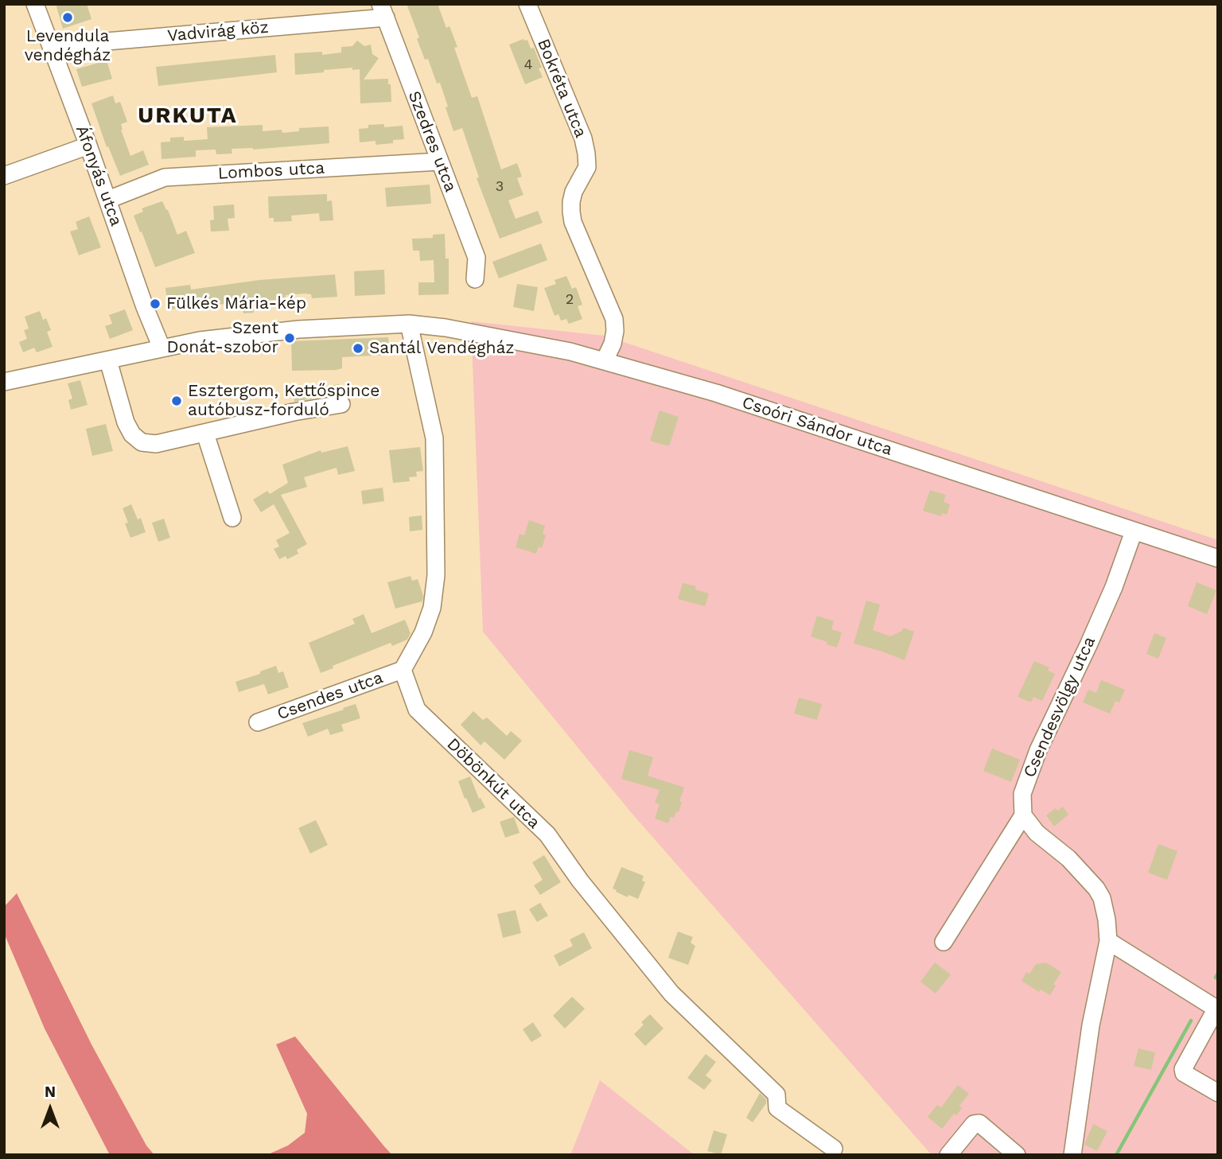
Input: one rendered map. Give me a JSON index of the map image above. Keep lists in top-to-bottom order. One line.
{"streets":{"street":["Vadvirág köz","Bokréta utca","Szedres utca","Lombos utca","Áfonyás utca","Csoóri Sándor utca","Csendes utca","Csendesvölgy utca","Döbönkút utca"]},"crossings":[["Vadvirág köz","Szedres utca"],["Vadvirág köz","Áfonyás utca"],["Bokréta utca","Csoóri Sándor utca"],["Szedres utca","Lombos utca"],["Lombos utca","Áfonyás utca"],["Áfonyás utca","Csoóri Sándor utca"],["Csoóri Sándor utca","Csendesvölgy utca"],["Csendes utca","Döbönkút utca"]],"districts":["URKUTA"],"places":["Levendula vendégház","Fülkés Mária-kép","Szent Donát-szobor","Santál Vendégház","Esztergom, Kettőspince autóbusz-forduló"],"house_numbers":["4","3","2"],"north":"top"}
